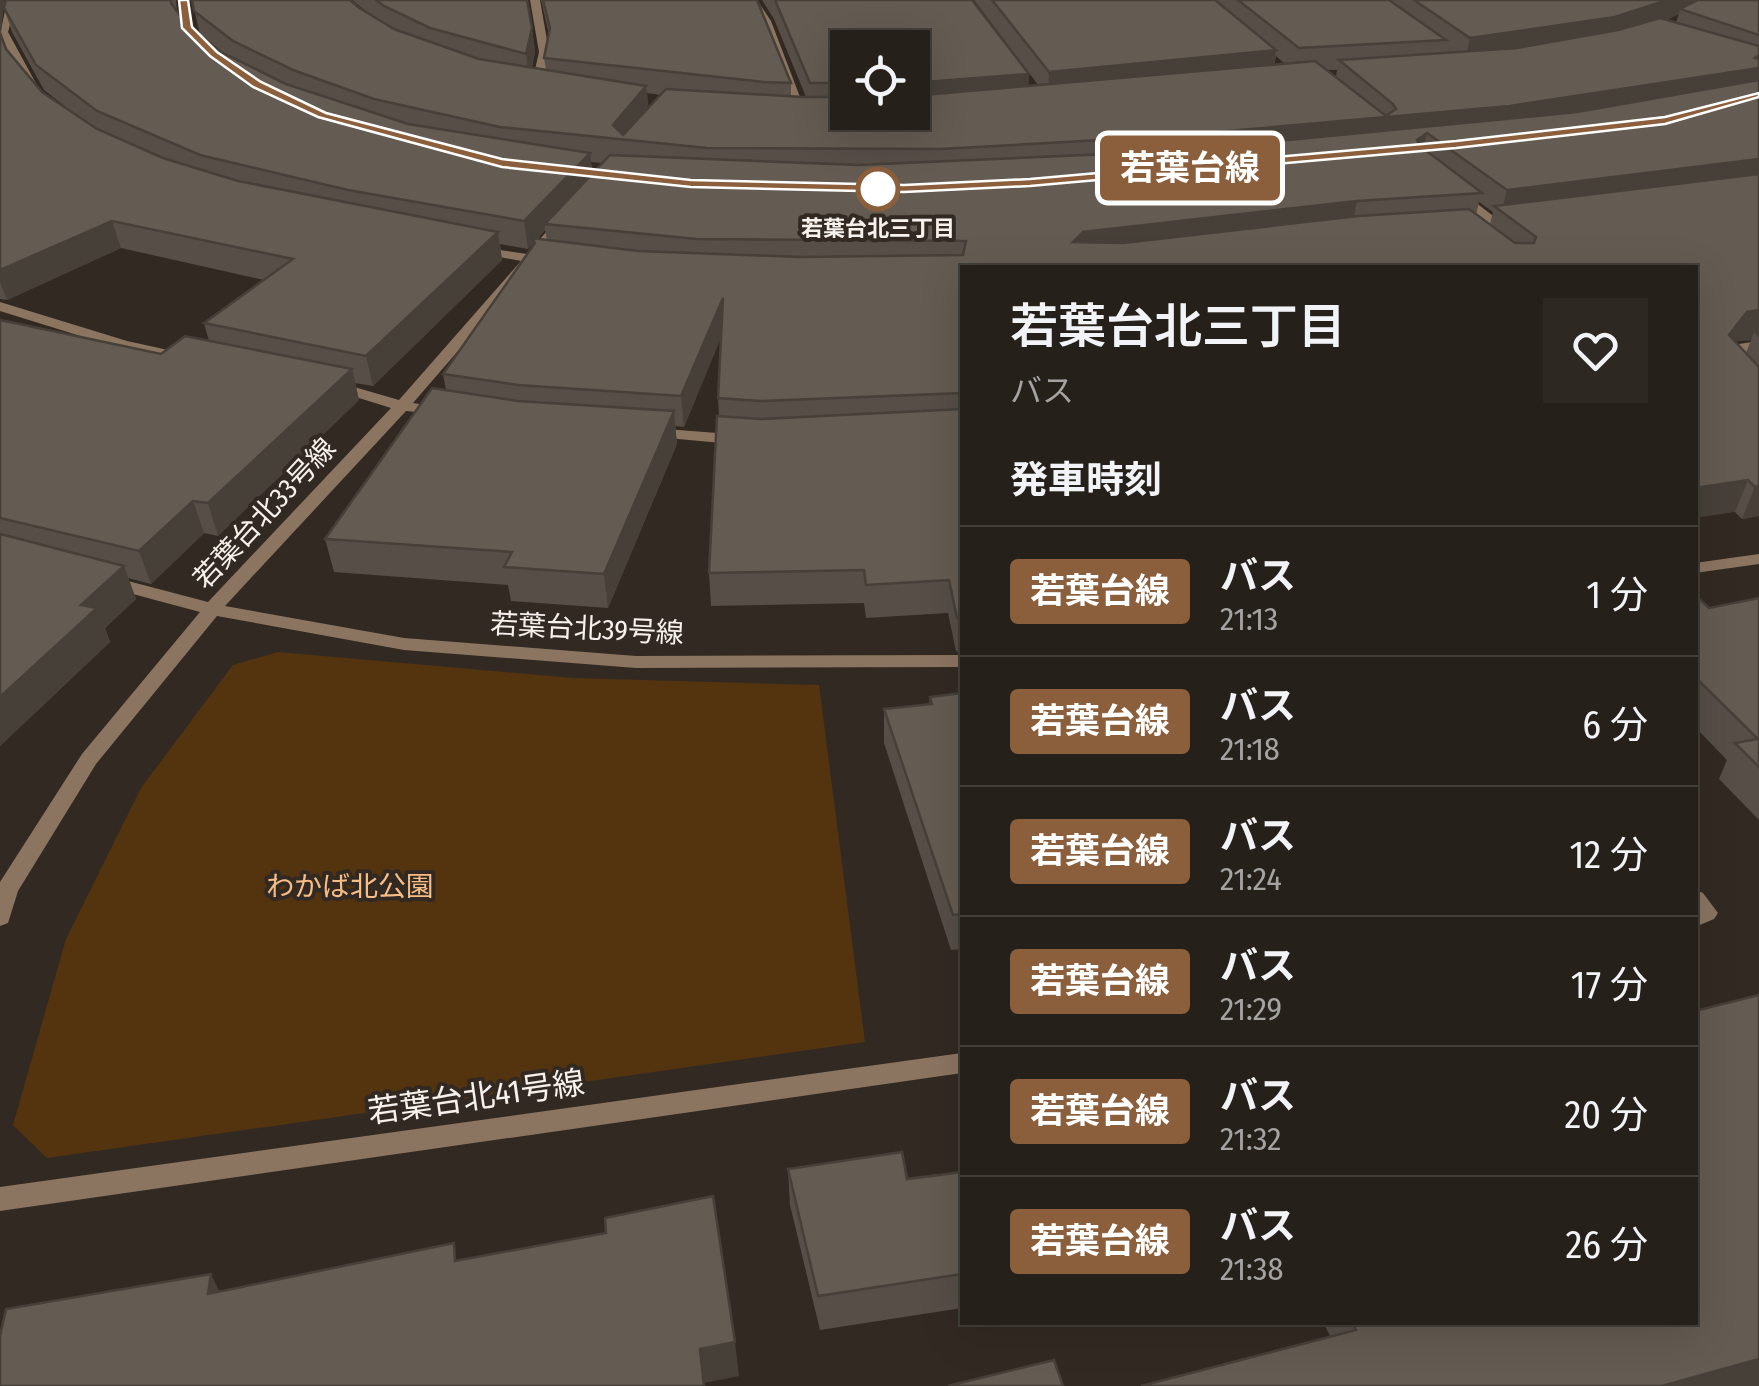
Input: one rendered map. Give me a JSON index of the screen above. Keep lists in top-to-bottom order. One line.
{"streets":{"street":["若葉台北33号線","若葉台北39号線","若葉台北41号線"]},"crossings":[["若葉台北33号線","若葉台北39号線"]],"parks":["わかば北公園"],"places":["若葉台北三丁目"],"lines":["bus line 若葉台線"],"page":{"on_map":"若葉台線","heading":[["若葉台北三丁目","バス"],"発車時刻"],"list":[{"mark":"若葉台線","name":"バス","note":"21:13","value":"1 分"},{"mark":"若葉台線","name":"バス","note":"21:18","value":"6 分"},{"mark":"若葉台線","name":"バス","note":"21:24","value":"12 分"},{"mark":"若葉台線","name":"バス","note":"21:29","value":"17 分"},{"mark":"若葉台線","name":"バス","note":"21:32","value":"20 分"},{"mark":"若葉台線","name":"バス","note":"21:38","value":"26 分"}]}}
